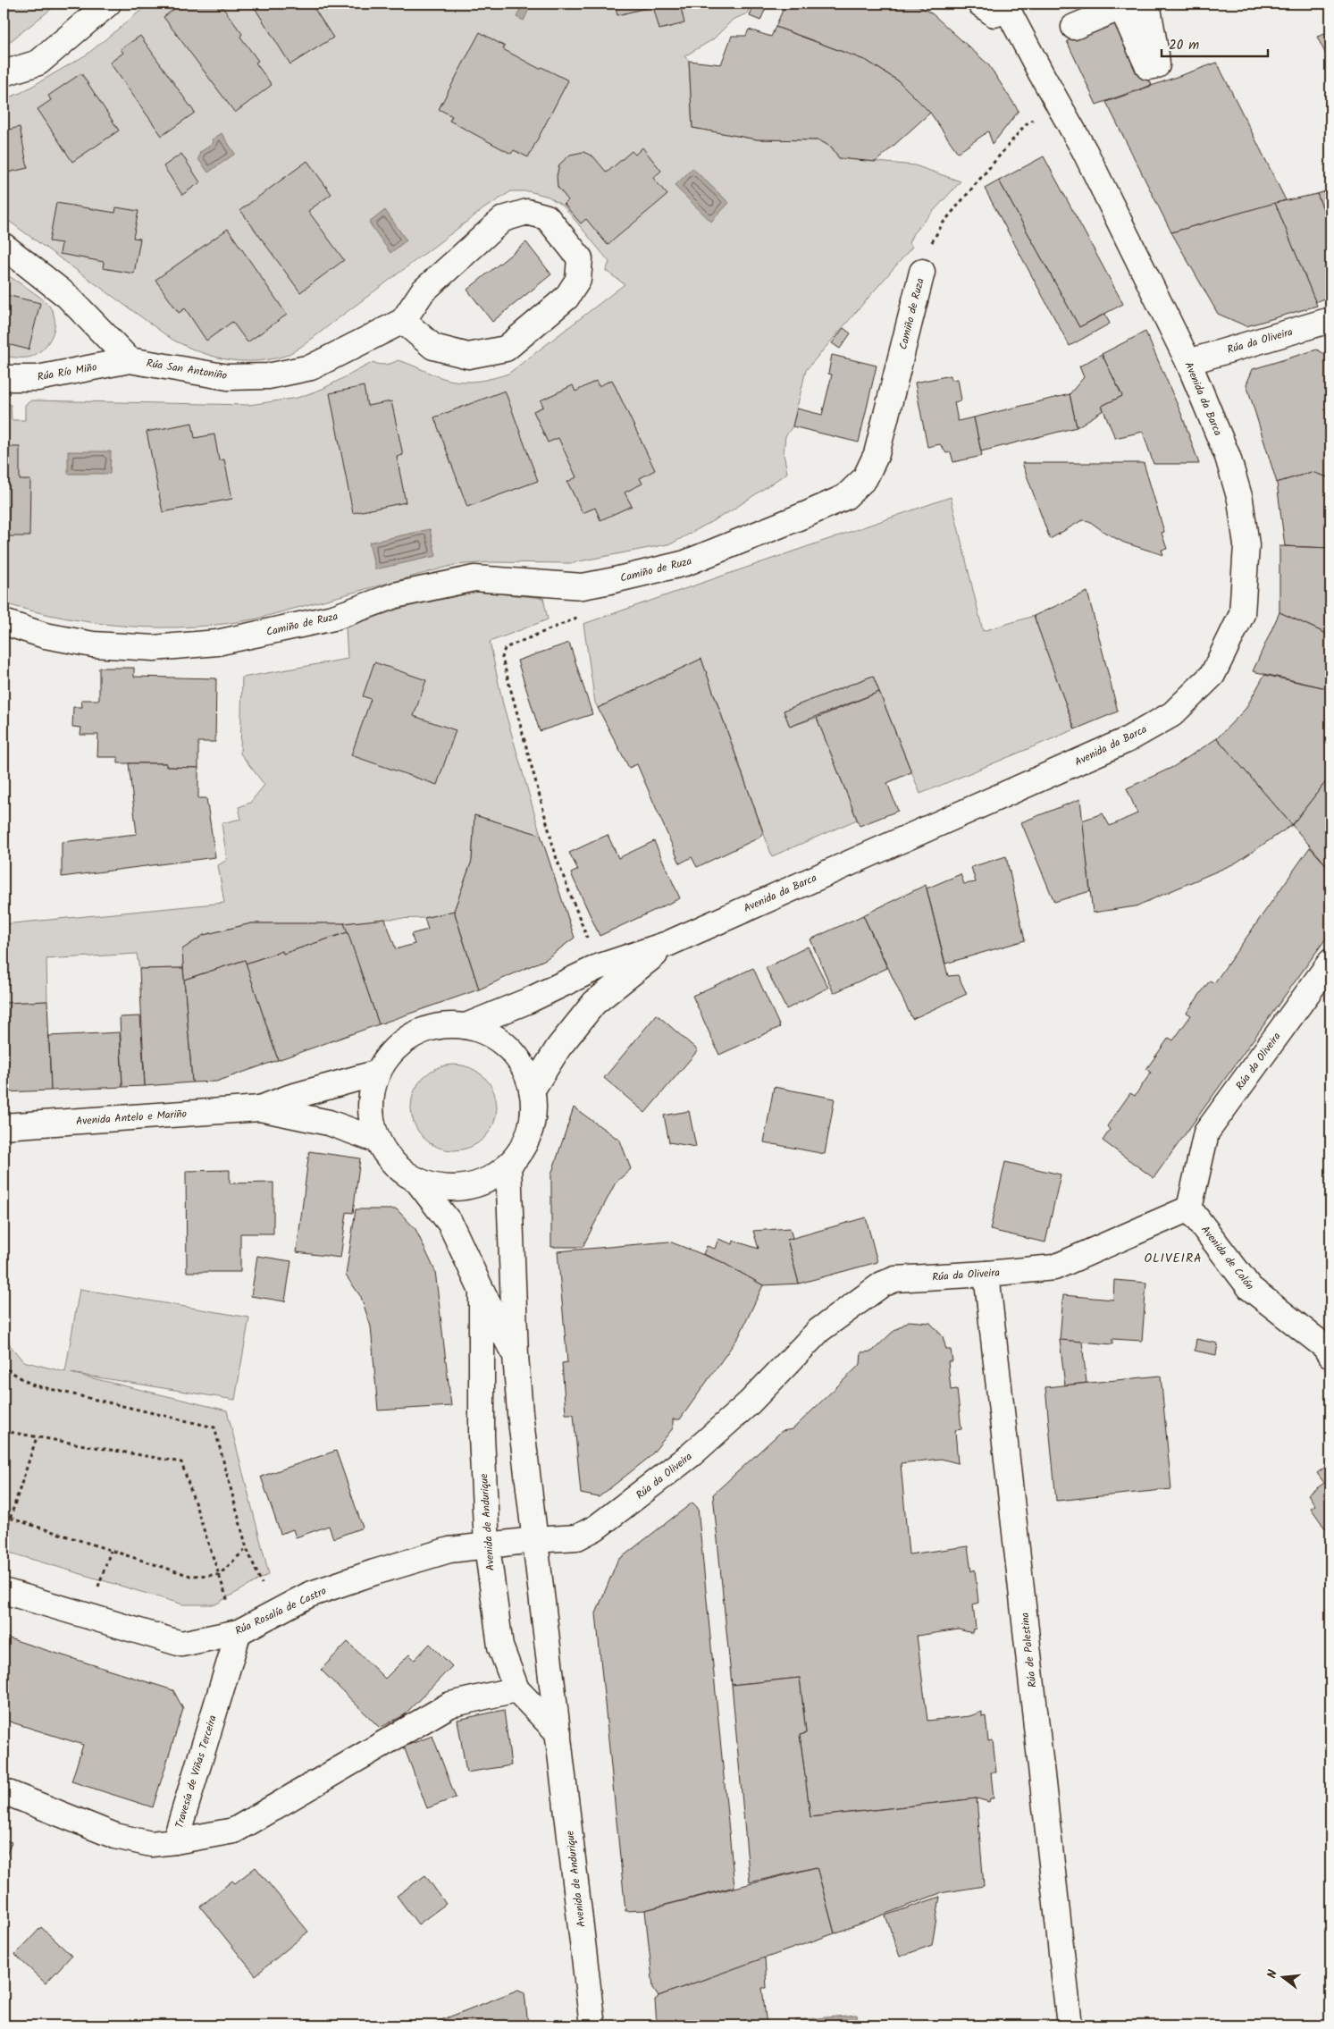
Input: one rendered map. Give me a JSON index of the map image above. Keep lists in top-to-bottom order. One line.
{"streets":{"street":["Camiño de Ruza","Rúa da Oliveira","Rúa San Antoniño","Rúa Río Miño","Avenida da Barca","Avenida Antelo e Mariño","Avenida de Colón","Avenida de Andurique","Rúa Rosalía de Castro","Rúa de Palestina","Travesía de Viñas Terceira"]},"crossings":[["Camiño de Ruza","Avenida da Barca"],["Rúa da Oliveira","Avenida da Barca"],["Rúa da Oliveira","Avenida de Colón"],["Rúa da Oliveira","Avenida de Andurique"],["Rúa da Oliveira","Rúa Rosalía de Castro"],["Rúa da Oliveira","Rúa de Palestina"],["Rúa San Antoniño","Rúa Río Miño"],["Avenida de Andurique","Rúa Rosalía de Castro"],["Rúa Rosalía de Castro","Travesía de Viñas Terceira"]],"districts":["OLIVEIRA"],"scale_bar":"20 m","north":"left"}
